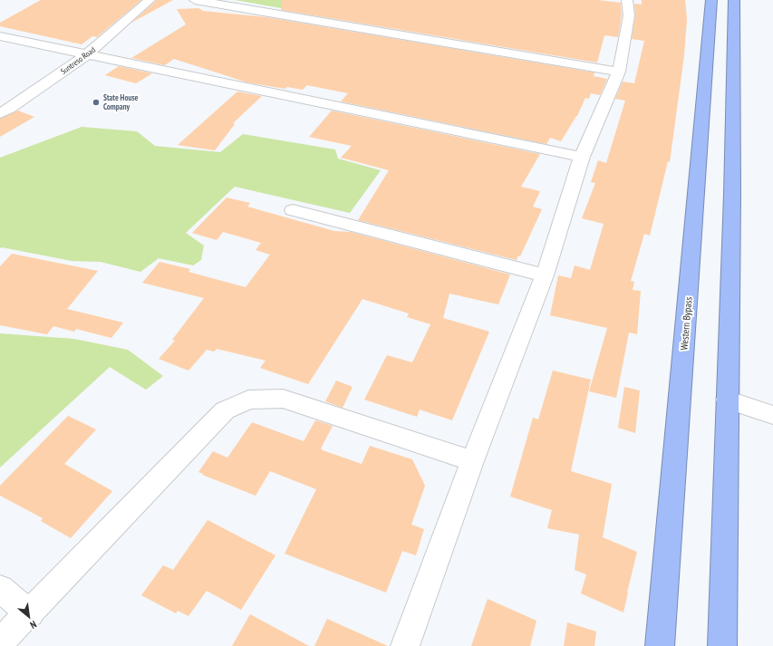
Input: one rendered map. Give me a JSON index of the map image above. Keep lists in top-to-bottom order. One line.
{"streets":{"highway":["Western Bypass"],"street":["Suntreso Road"]},"places":["State House Company"],"north":"bottom right"}
